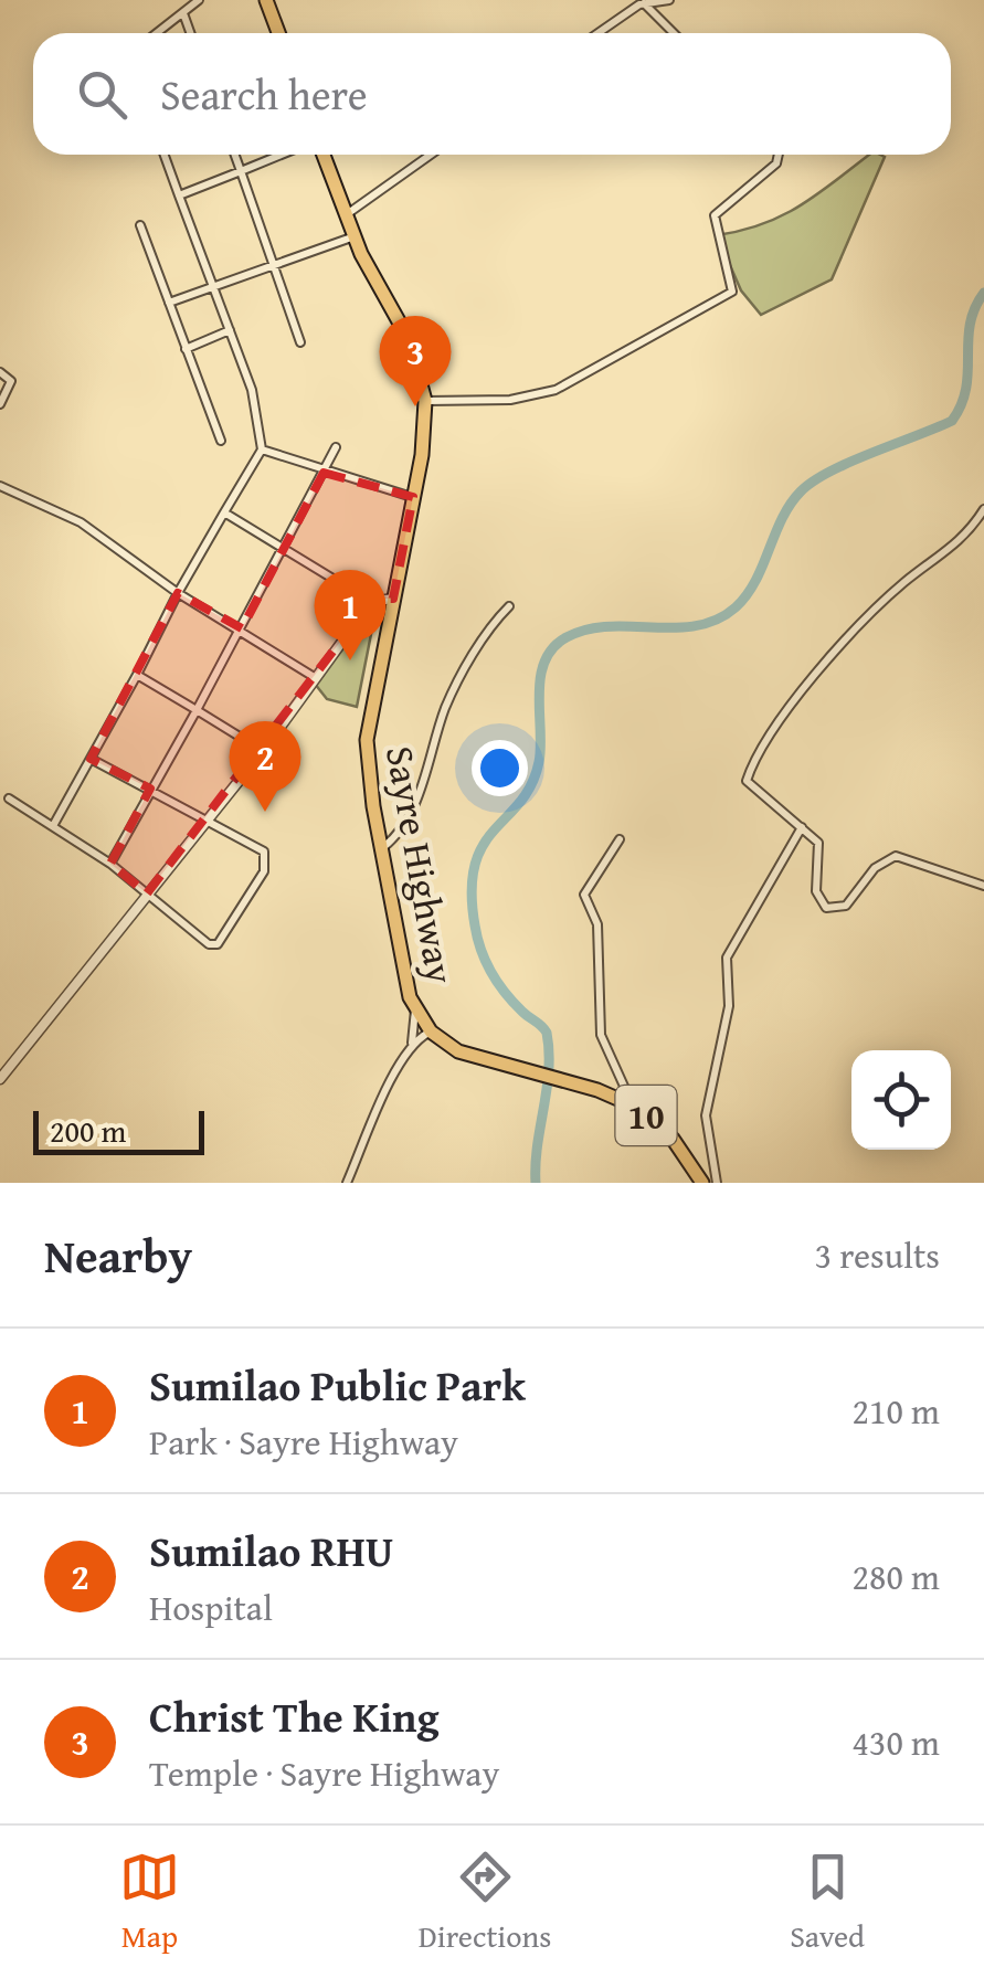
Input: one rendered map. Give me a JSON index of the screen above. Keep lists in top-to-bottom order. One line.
{"streets":{"highway":["Sayre Highway","10"]},"scale_bar":"200 m","page":{"search":"Search here","pins":["3","1","2"],"scale":"200 m","heading":["Nearby","3 results"],"list":[{"mark":"1","name":"Sumilao Public Park","note":"Park · Sayre Highway","value":"210 m"},{"mark":"2","name":"Sumilao RHU","note":"Hospital","value":"280 m"},{"mark":"3","name":"Christ The King","note":"Temple · Sayre Highway","value":"430 m"}],"nav":["Map","Directions","Saved"]}}
